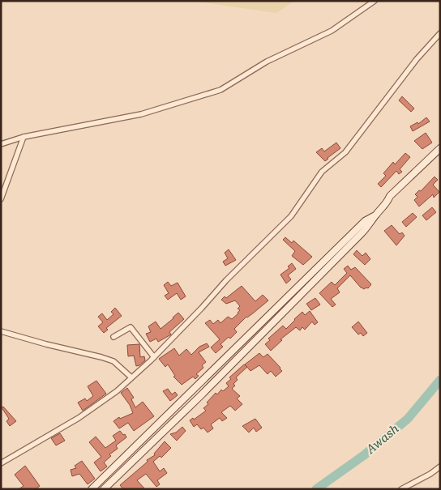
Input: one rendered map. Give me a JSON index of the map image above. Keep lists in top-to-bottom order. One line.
{"water":["Awash"]}
